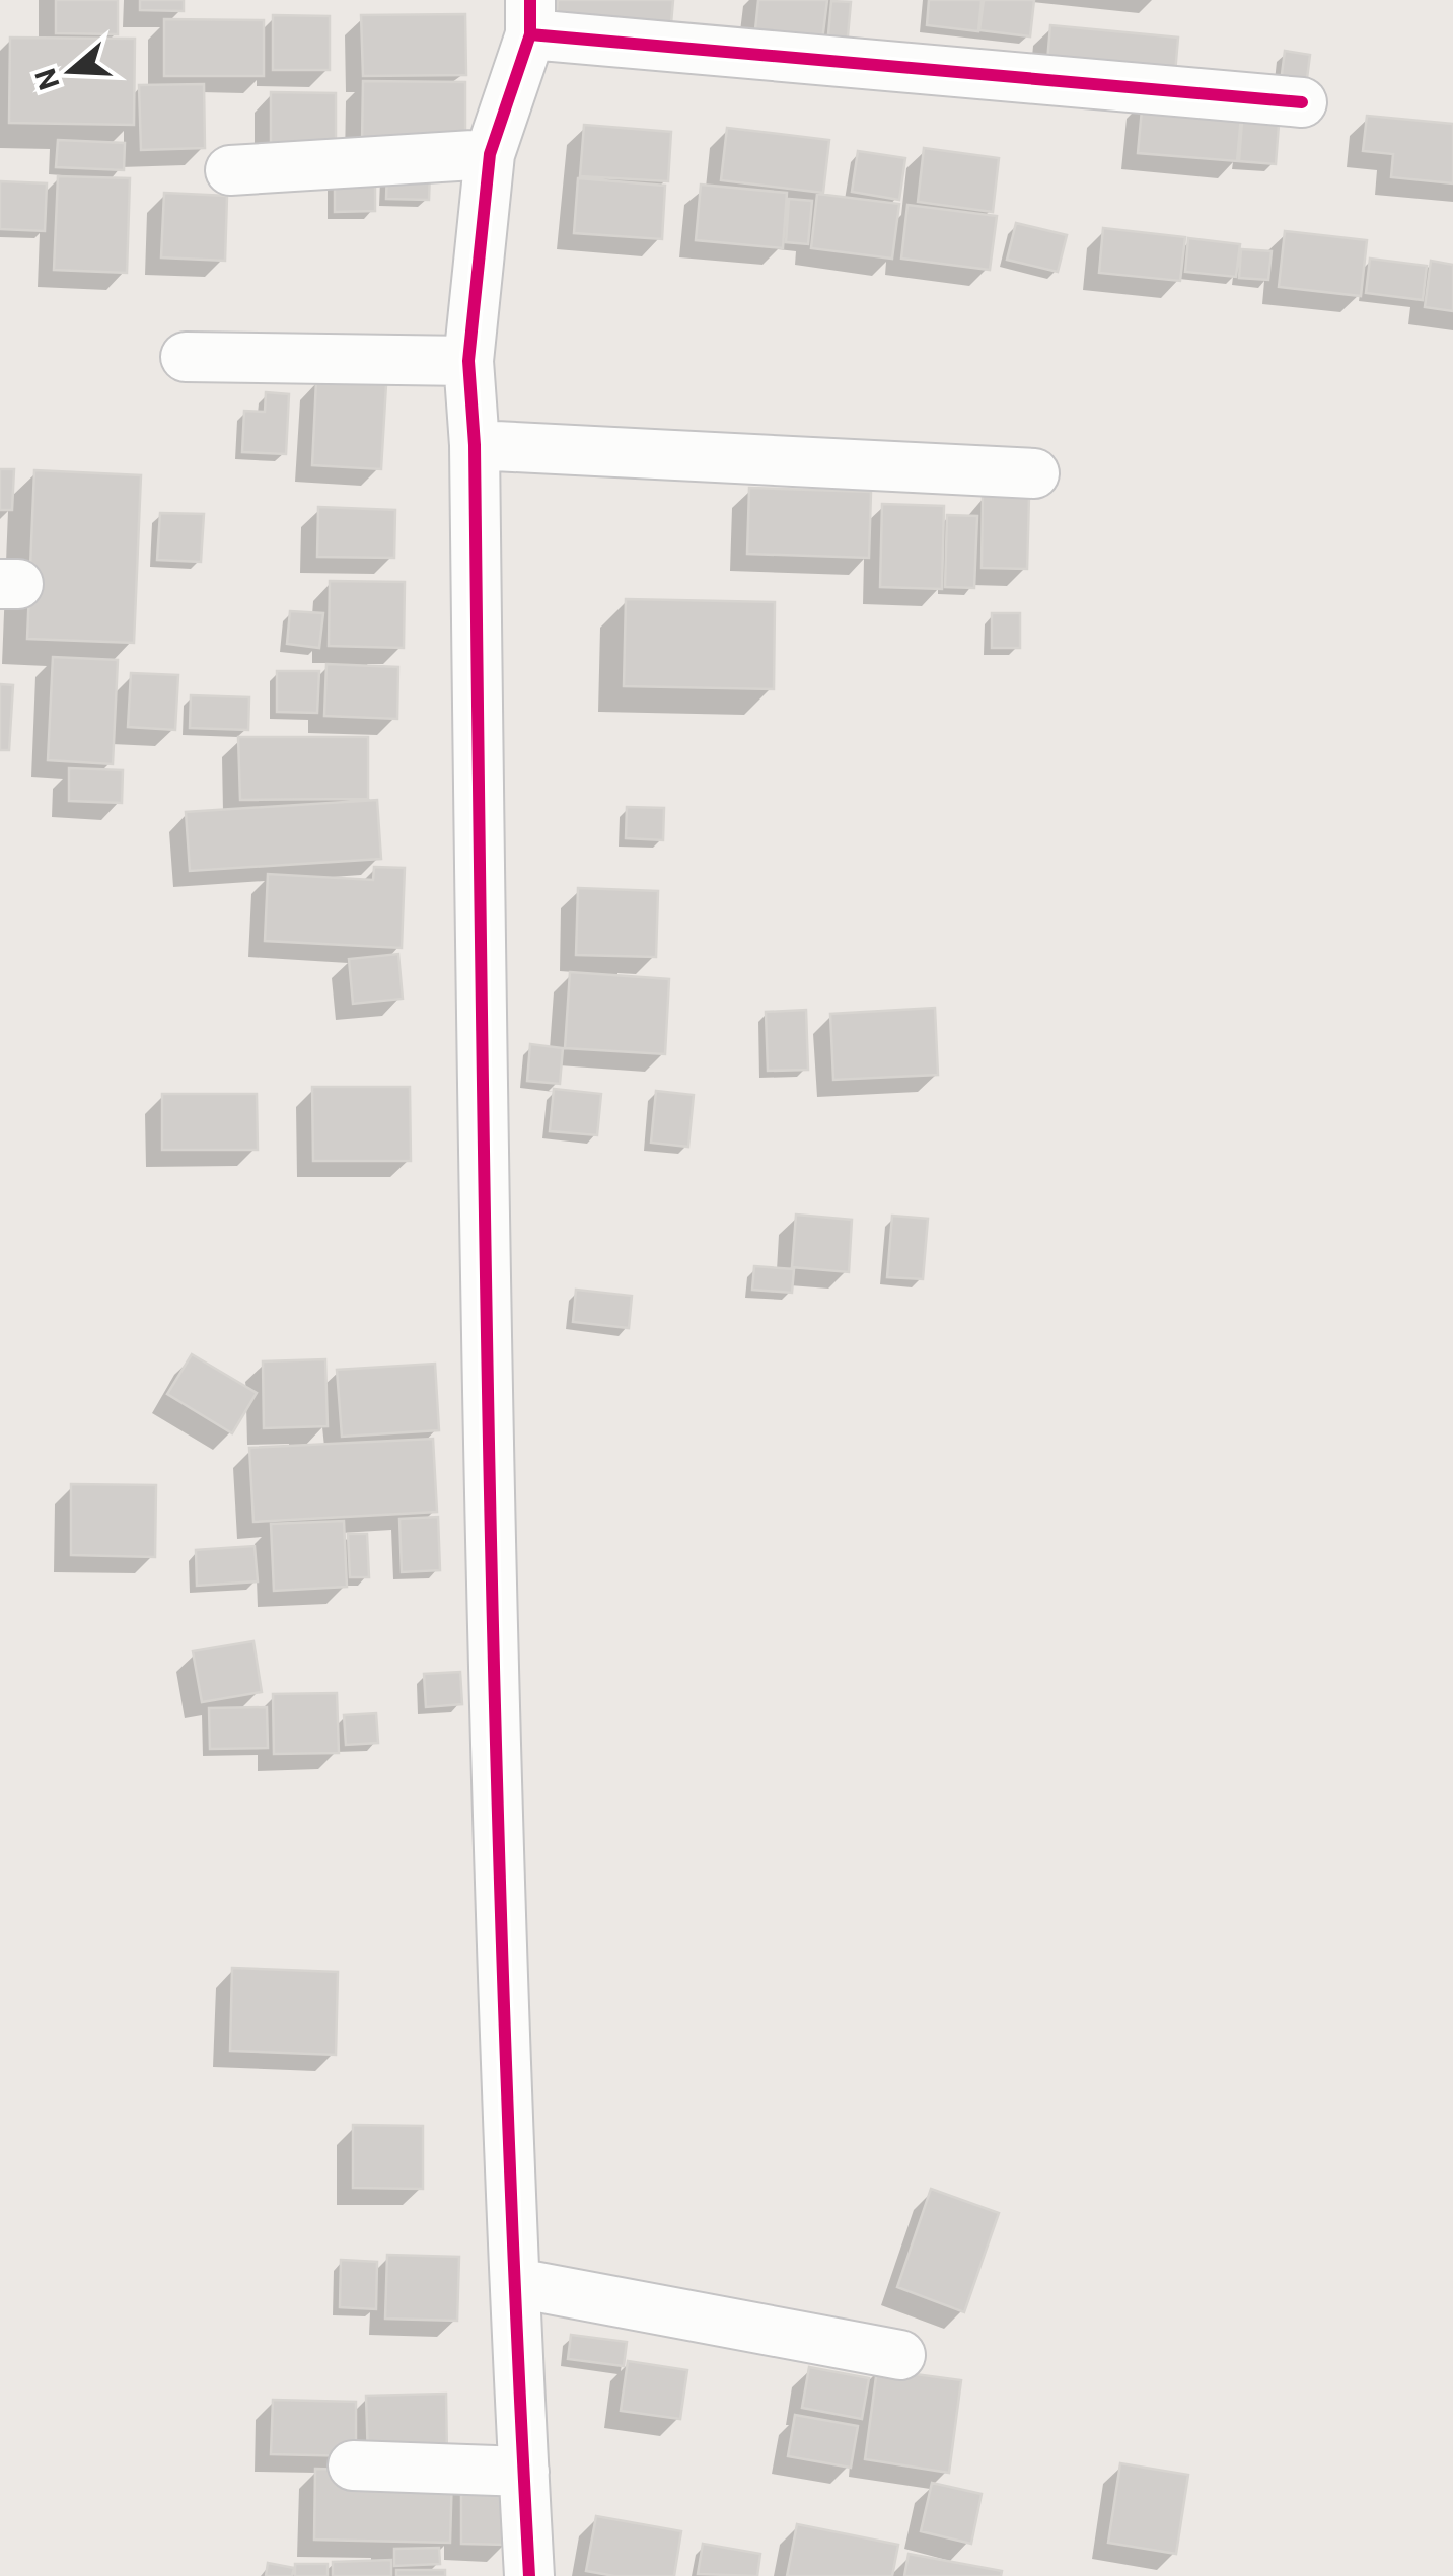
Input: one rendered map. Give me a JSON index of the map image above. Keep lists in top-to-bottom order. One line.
{"north":"left"}
